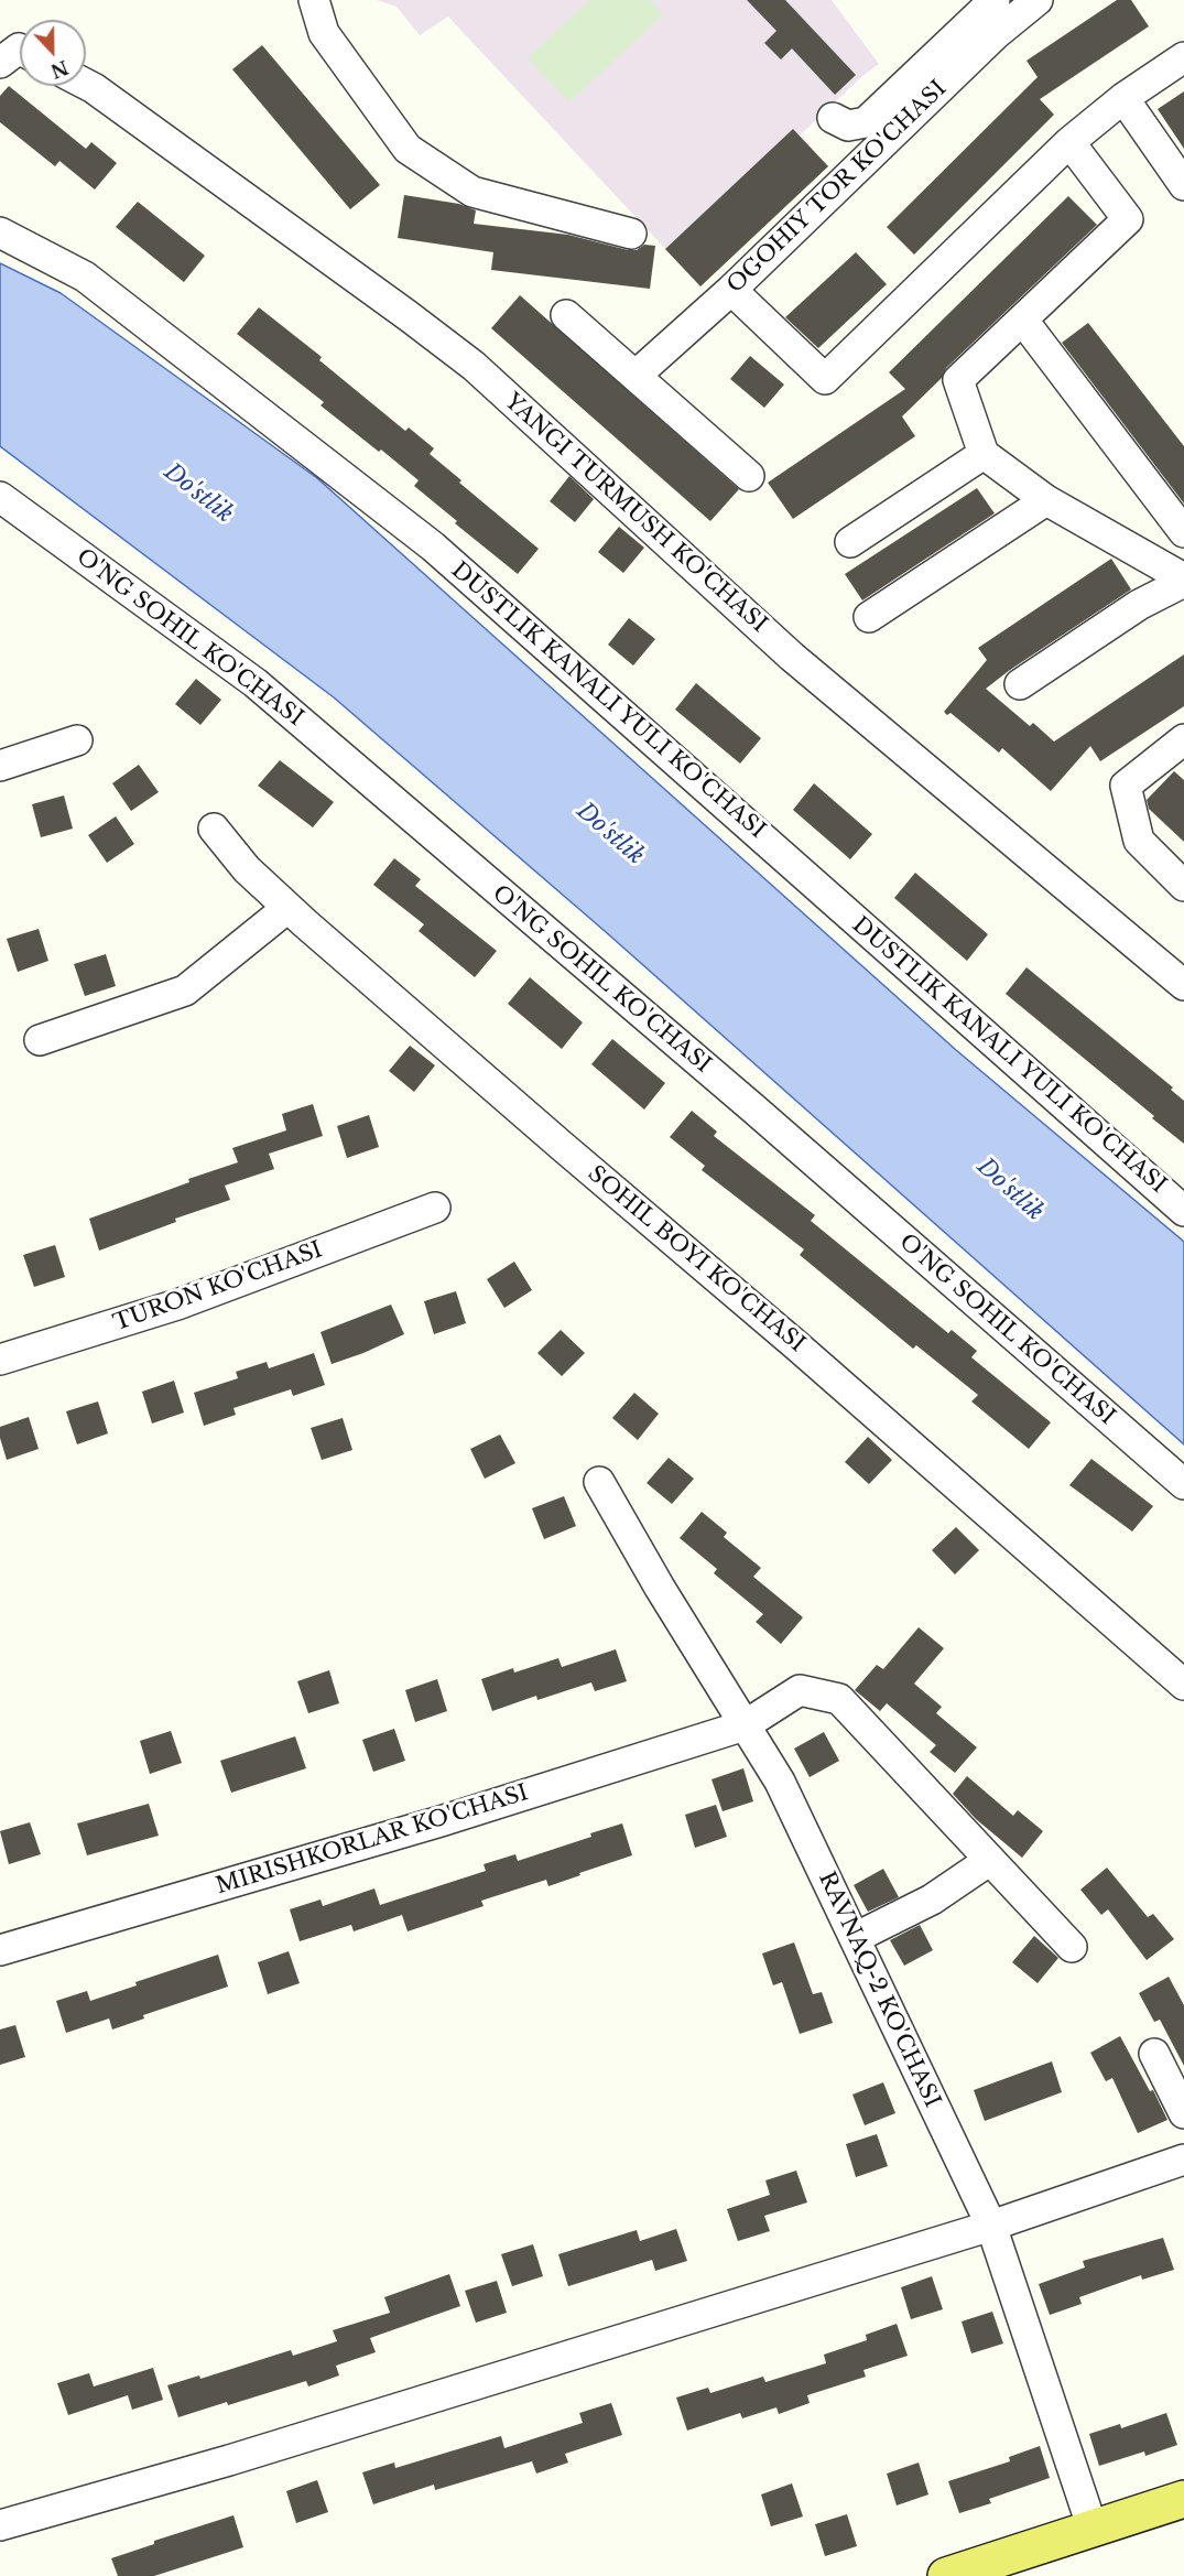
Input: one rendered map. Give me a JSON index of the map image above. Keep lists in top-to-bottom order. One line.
{"streets":{"street":["OGOHIY TOR KO'CHASI","YANGI TURMUSH KO'CHASI","O'NG SOHIL KO'CHASI","DUSTLIK KANALI YULI KO'CHASI","SOHIL BOYI KO'CHASI","TURON KO'CHASI","MIRISHKORLAR KO'CHASI","RAVNAQ-2 KO'CHASI"]},"crossings":[["MIRISHKORLAR KO'CHASI","RAVNAQ-2 KO'CHASI"]],"water":["Do'stlik"],"north":"bottom"}
